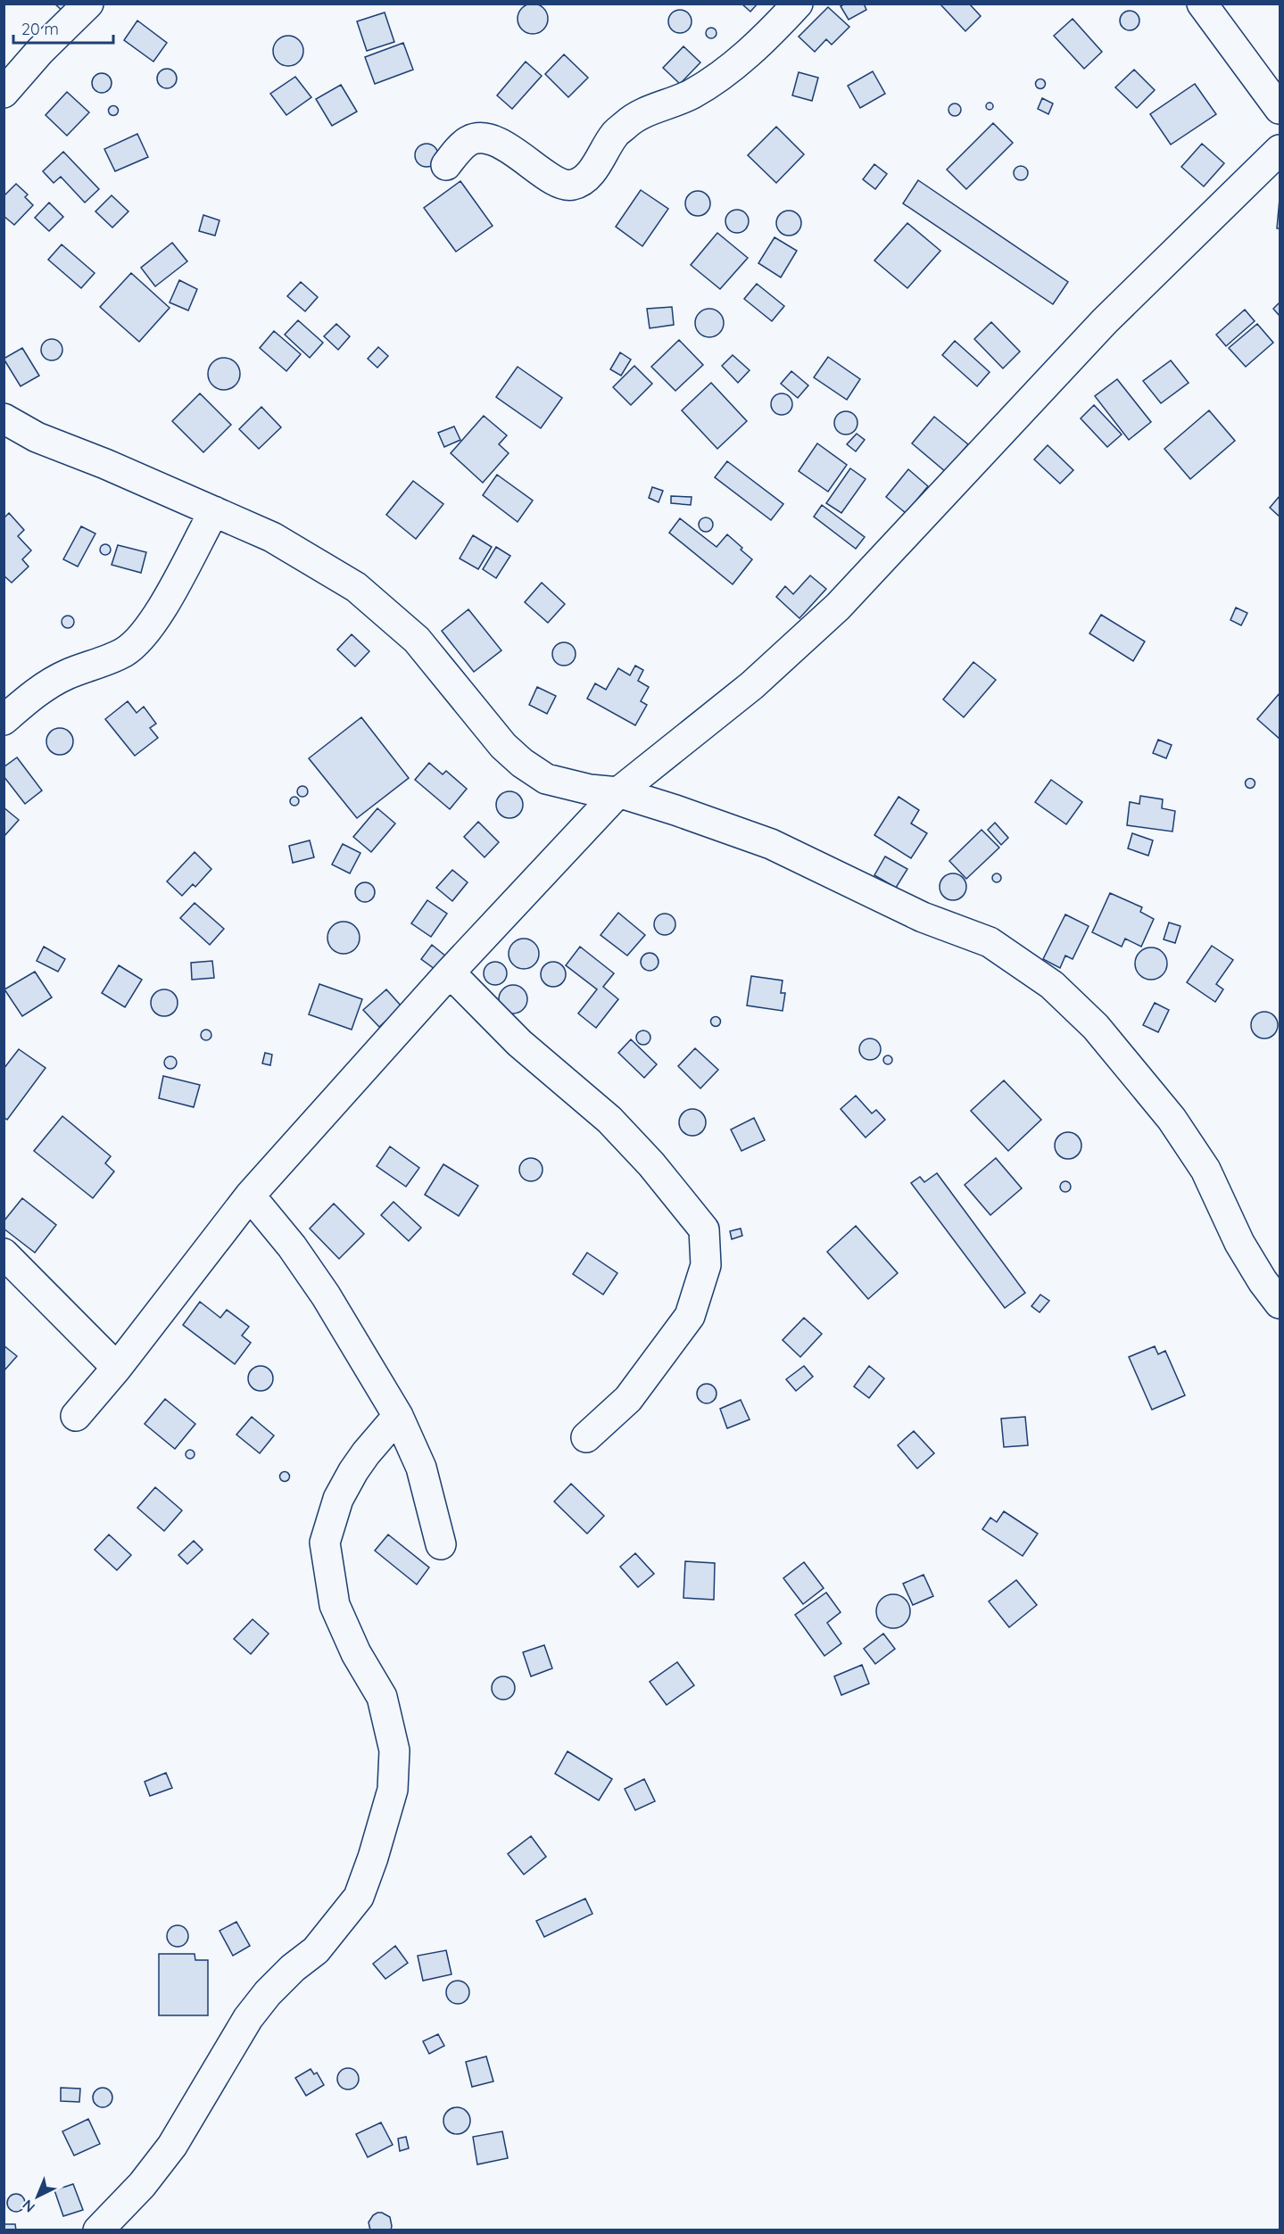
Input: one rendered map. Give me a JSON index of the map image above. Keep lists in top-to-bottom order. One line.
{"scale_bar":"20 m","north":"bottom left"}
